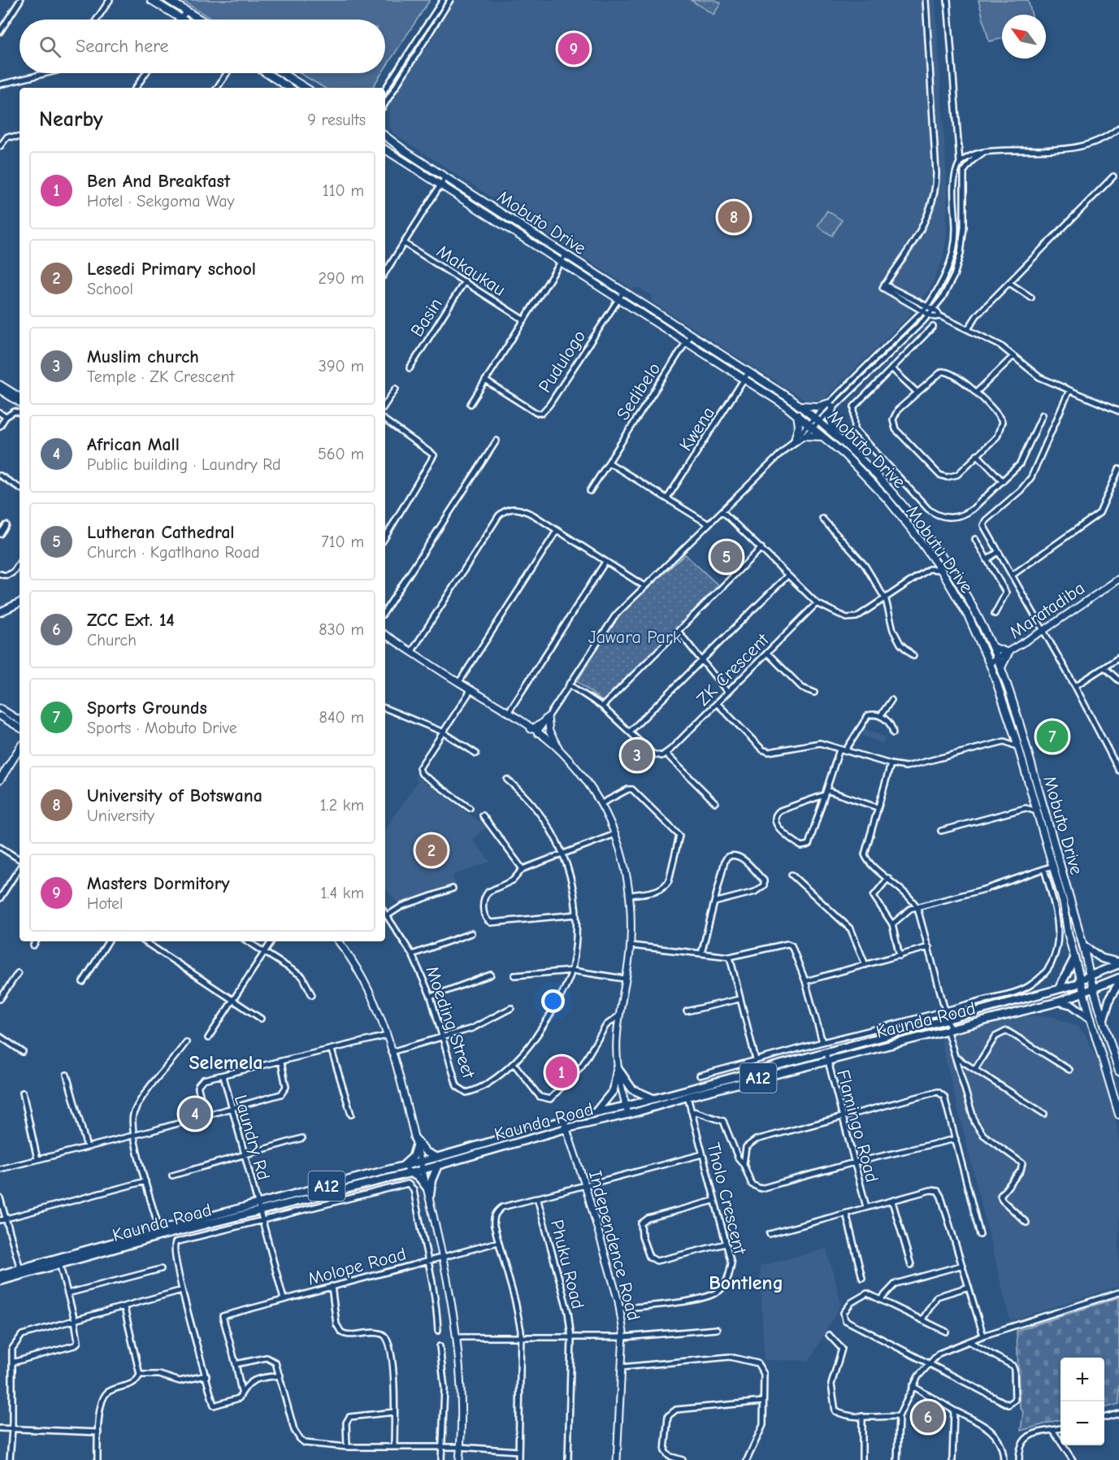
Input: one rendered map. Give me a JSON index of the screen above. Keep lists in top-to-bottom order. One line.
{"streets":{"main road":["Mobuto Drive","Mobutu Drive","Kaunda Road","A12"],"street":["Makaukau","Basin","Pudulogo","Sedibelo","Kwena","Maratadiba","ZK Crescent","Moeding Street","Flamingo Road","Laundry Rd","Tholo Crescent","Independence Road","Phuku Road","Molope Road"]},"crossings":[["Mobuto Drive","Pudulogo"],["Mobuto Drive","Sedibelo"],["Mobuto Drive","Kwena"],["Mobuto Drive","Maratadiba"],["Mobuto Drive","A12"],["Makaukau","Basin"],["Pudulogo","Mobutu Drive"],["Sedibelo","Mobutu Drive"],["Kwena","Mobutu Drive"],["Mobutu Drive","Maratadiba"],["Mobutu Drive","Kaunda Road"],["Mobutu Drive","A12"],["Kaunda Road","A12"],["Kaunda Road","Flamingo Road"],["Kaunda Road","Laundry Rd"],["Kaunda Road","Tholo Crescent"],["Kaunda Road","Independence Road"],["A12","Flamingo Road"],["Laundry Rd","Molope Road"],["Tholo Crescent","Independence Road"]],"districts":["Selemela","Bontleng"],"parks":["Jawara Park"],"north":"top left","page":{"search":"Search here","pins":["9","8","5","7","3","2","1","4","6"],"heading":["Nearby","9 results"],"list":[{"mark":"1","name":"Ben And Breakfast","note":"Hotel · Sekgoma Way","value":"110 m"},{"mark":"2","name":"Lesedi Primary school","note":"School","value":"290 m"},{"mark":"3","name":"Muslim church","note":"Temple · ZK Crescent","value":"390 m"},{"mark":"4","name":"African Mall","note":"Public building · Laundry Rd","value":"560 m"},{"mark":"5","name":"Lutheran Cathedral","note":"Church · Kgatlhano Road","value":"710 m"},{"mark":"6","name":"ZCC Ext. 14","note":"Church","value":"830 m"},{"mark":"7","name":"Sports Grounds","note":"Sports · Mobuto Drive","value":"840 m"},{"mark":"8","name":"University of Botswana","note":"University","value":"1.2 km"},{"mark":"9","name":"Masters Dormitory","note":"Hotel","value":"1.4 km"}],"map_buttons":["+","−"]}}
